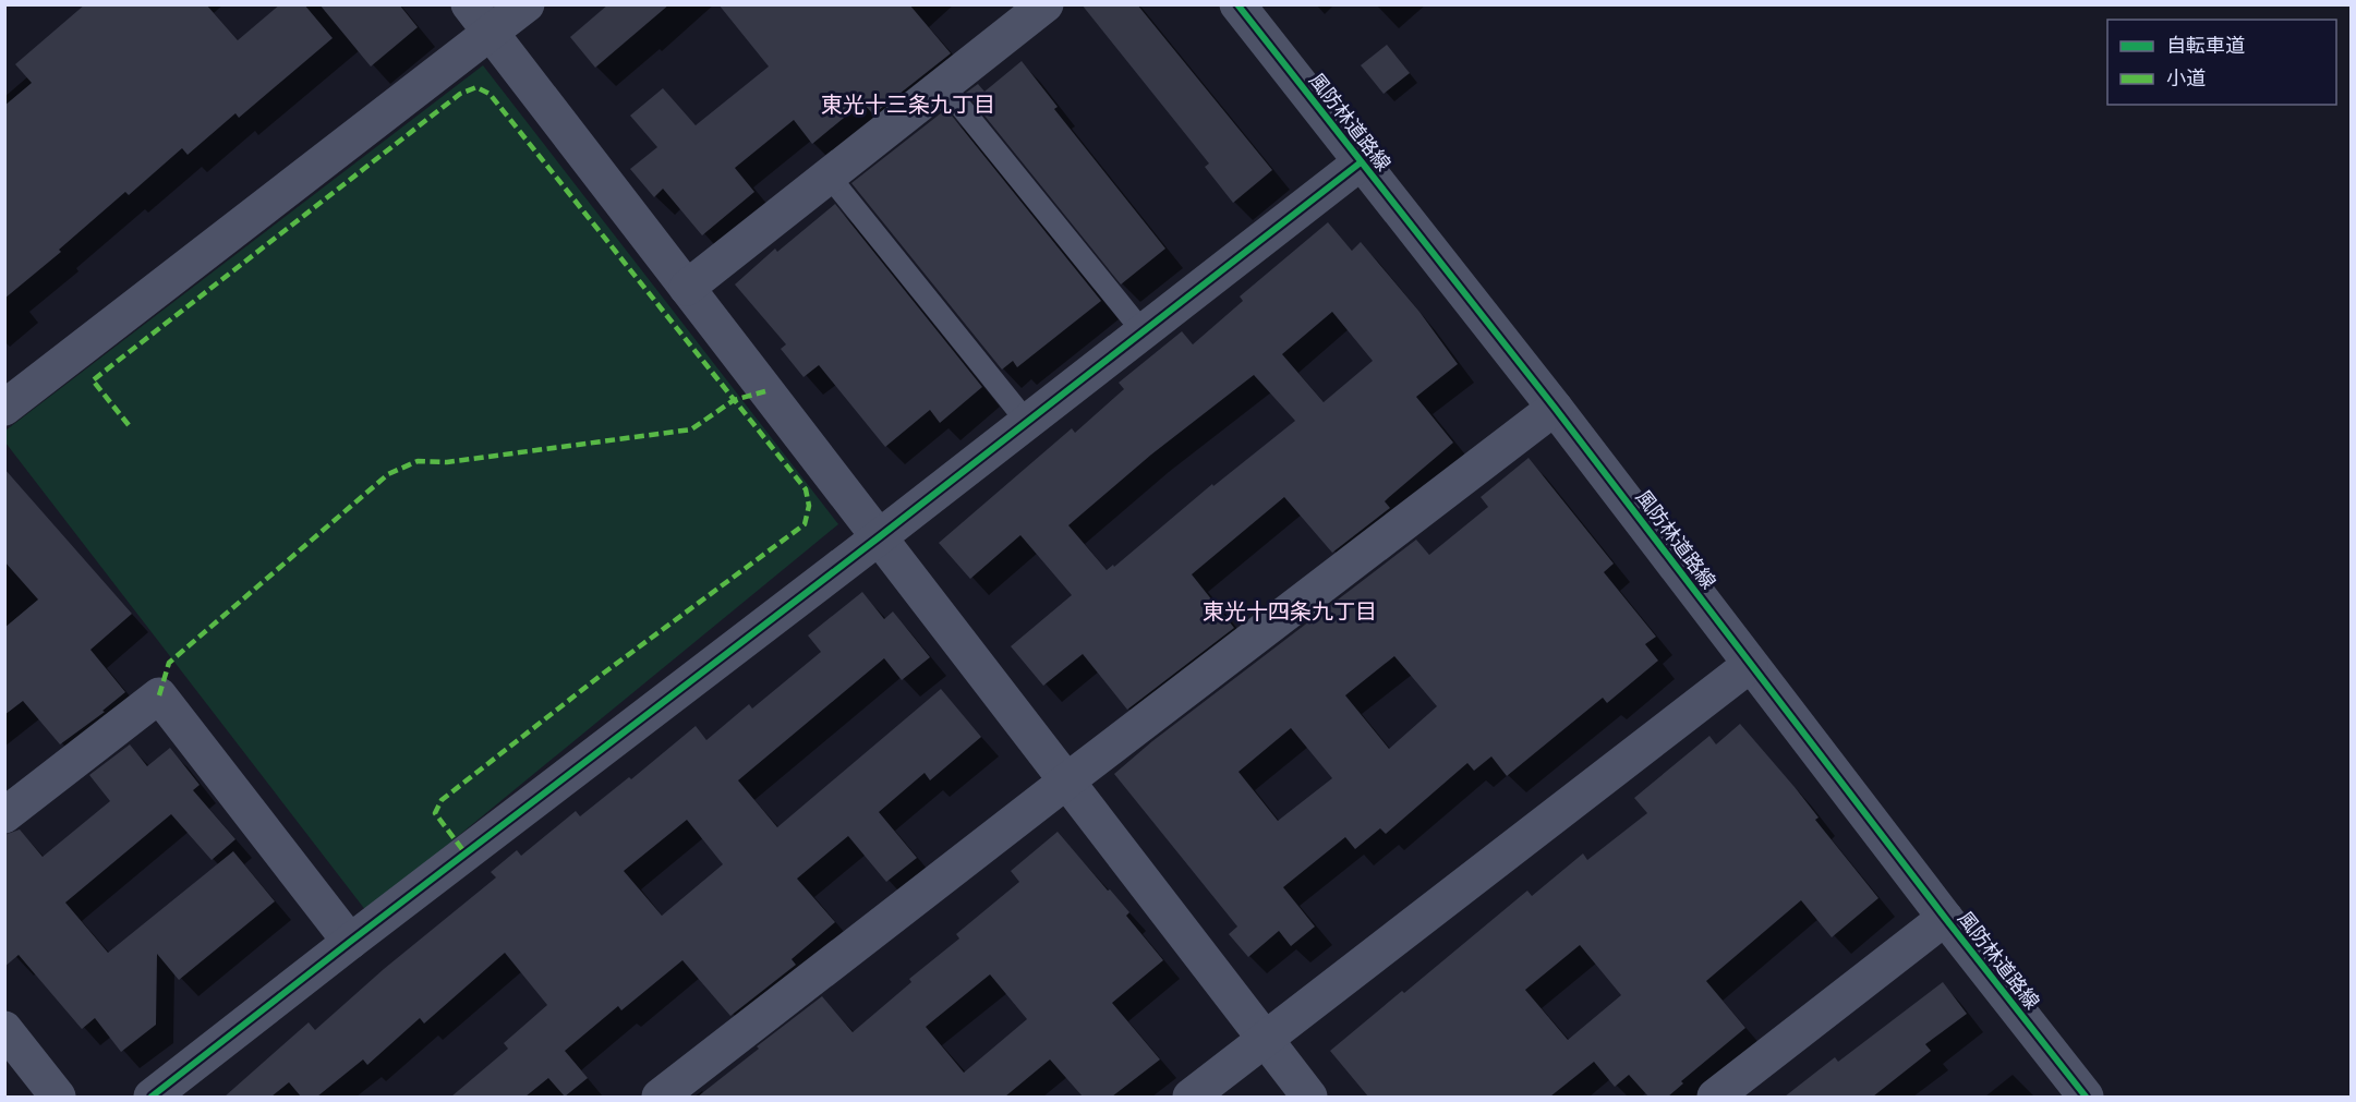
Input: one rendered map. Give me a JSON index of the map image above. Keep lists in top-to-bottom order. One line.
{"streets":{"street":["風防林道路線"]},"districts":["東光十三条九丁目","東光十四条九丁目"],"legend":["自転車道","小道"]}
